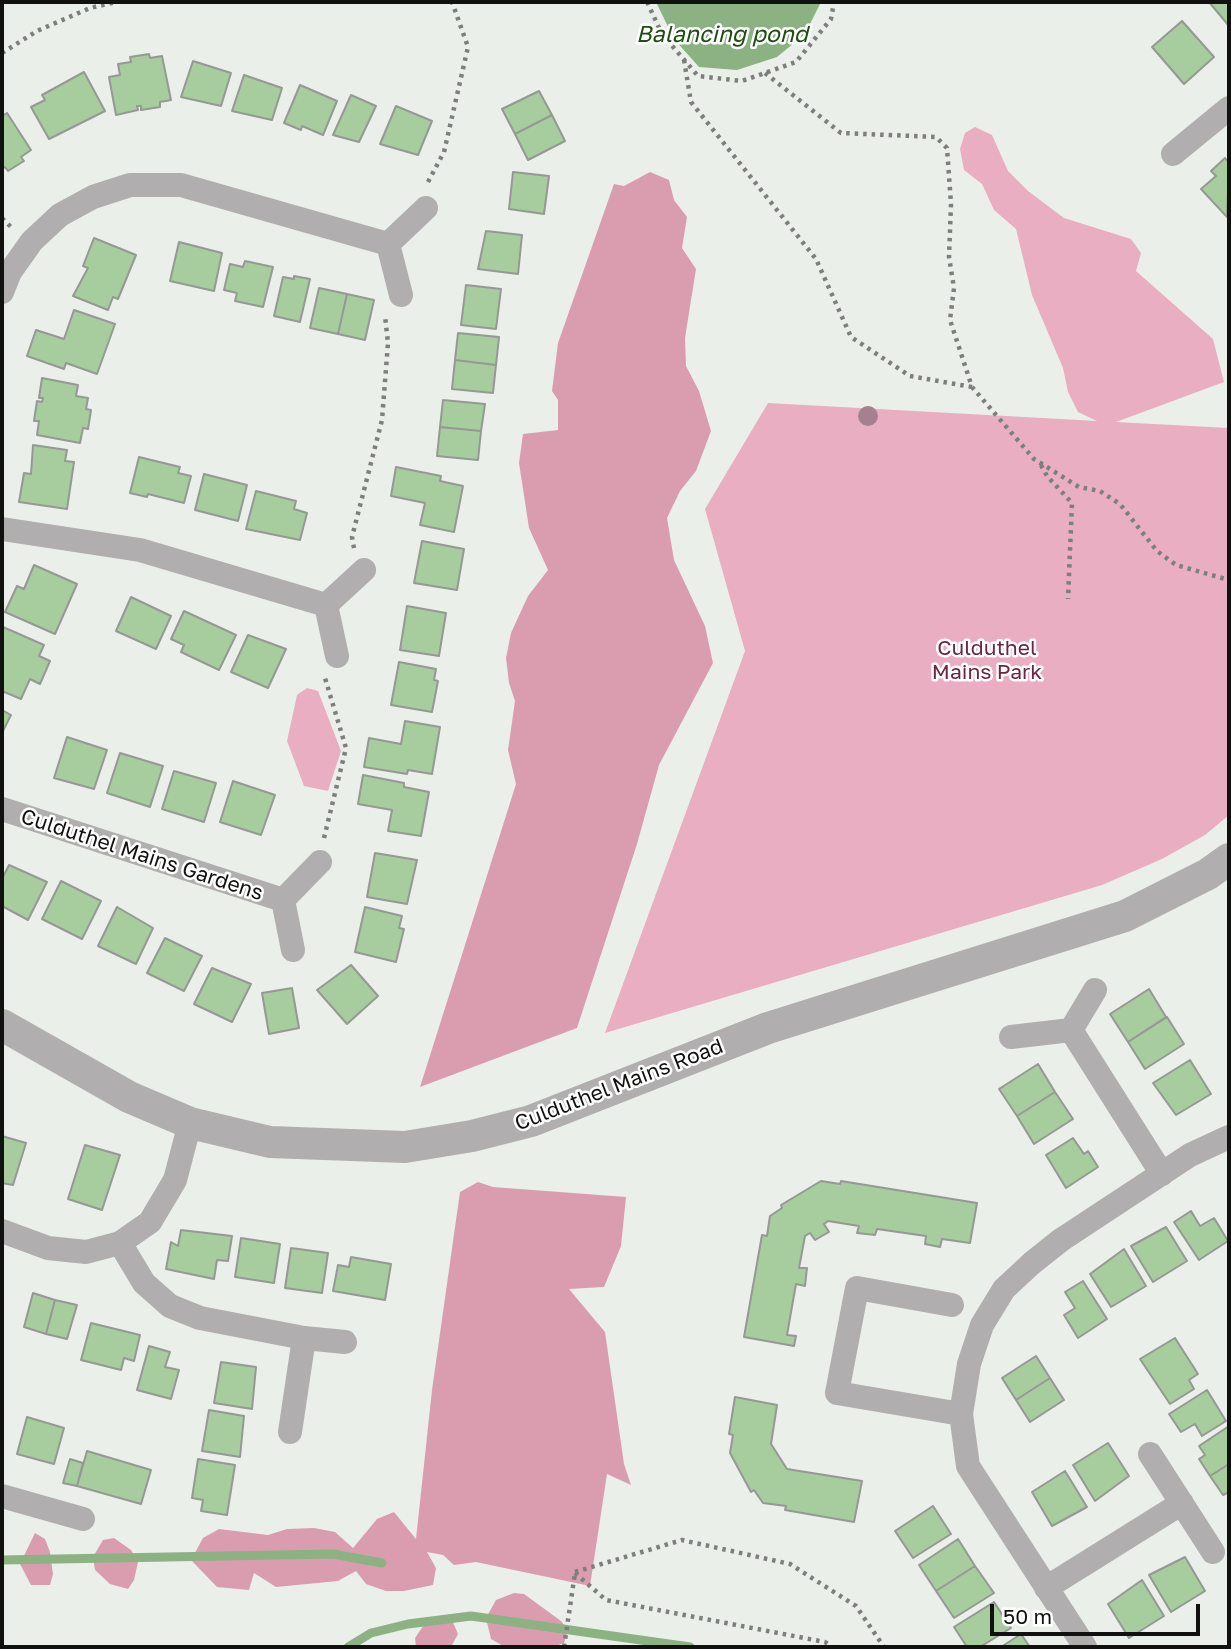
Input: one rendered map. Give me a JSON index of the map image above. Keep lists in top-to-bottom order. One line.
{"streets":{"street":["Culduthel Mains Gardens","Culduthel Mains Road"]},"water":["Balancing pond"],"parks":["Culduthel Mains Park"],"scale_bar":"50 m"}
